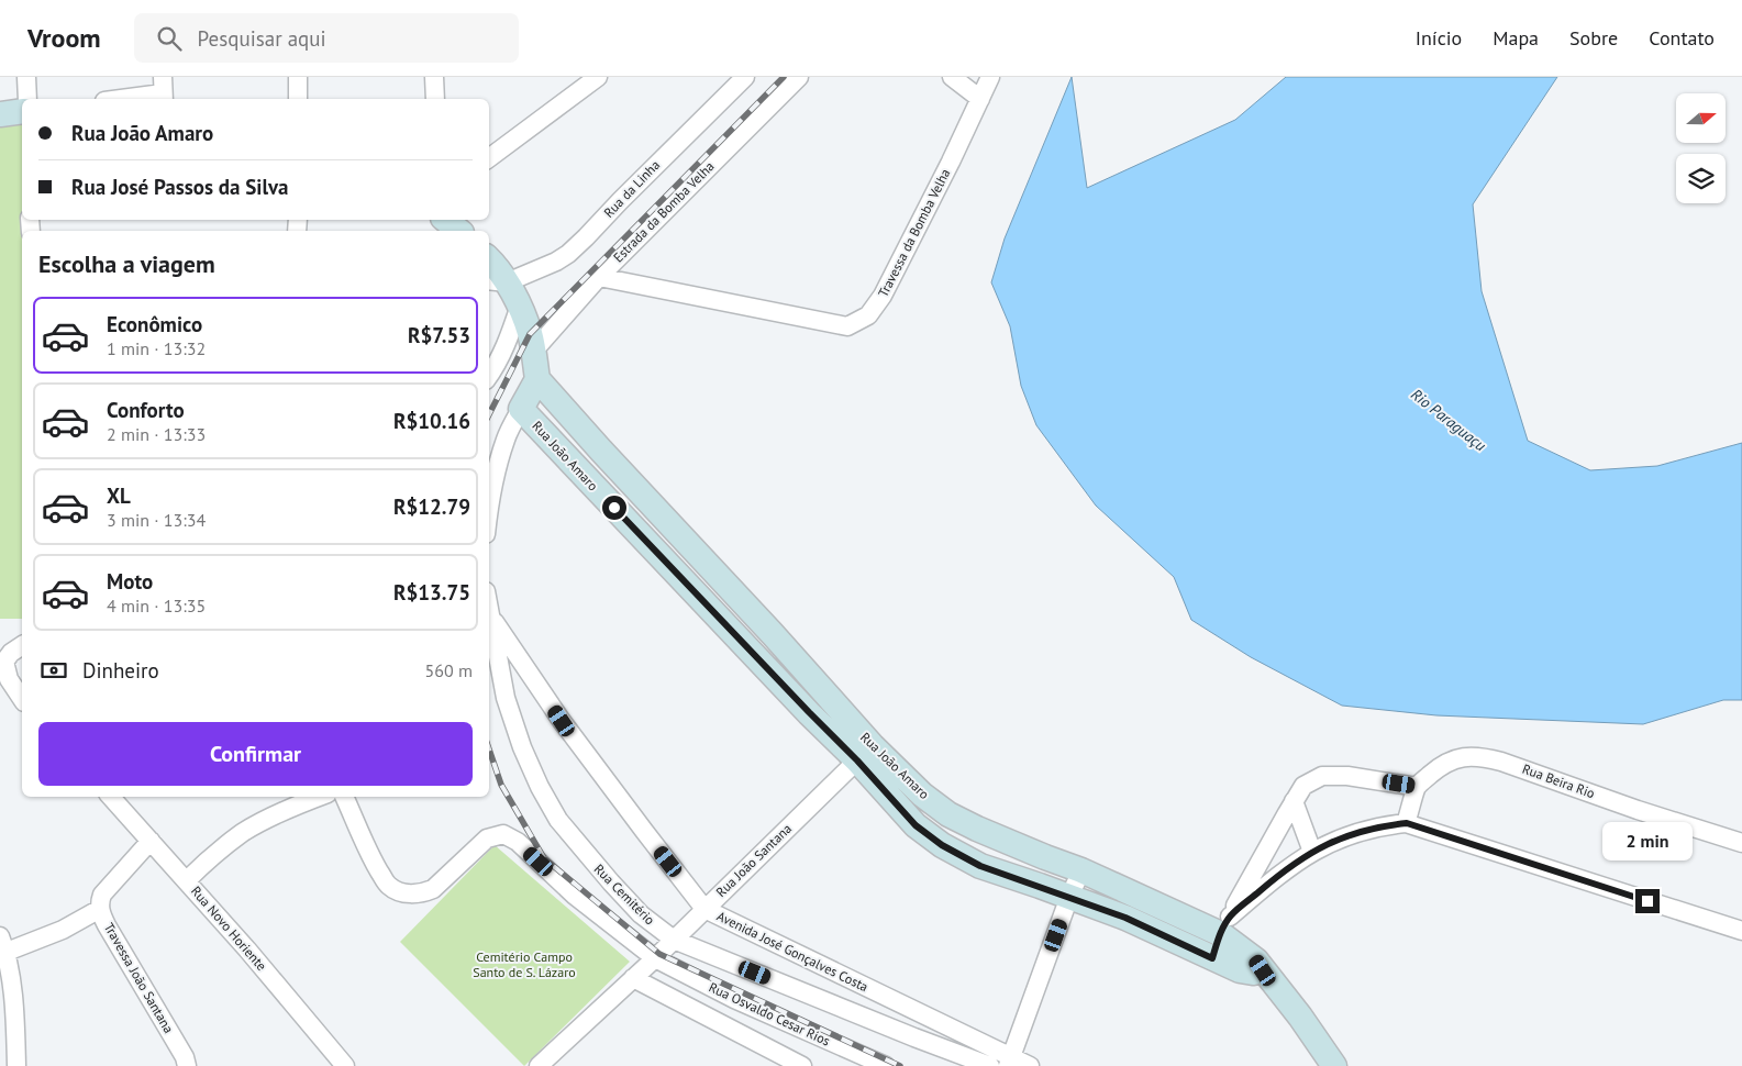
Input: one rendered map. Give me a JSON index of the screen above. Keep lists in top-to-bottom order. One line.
{"streets":{"street":["Rua da Linha","Estrada da Bomba Velha","Travessa da Bomba Velha","Rua João Amaro","Rua Beira Rio","Rua João Santana","Rua Cemitério","Rua Novo Horiente","Avenida José Gonçalves Costa","Travessa João Santana","Rua Osvaldo Cesar Rios"]},"crossings":[["Estrada da Bomba Velha","Travessa da Bomba Velha"],["Rua João Amaro","Rua João Santana"],["Rua João Santana","Rua Cemitério"],["Rua João Santana","Avenida José Gonçalves Costa"],["Rua João Santana","Rua Osvaldo Cesar Rios"],["Rua Cemitério","Avenida José Gonçalves Costa"],["Rua Cemitério","Rua Osvaldo Cesar Rios"],["Rua Novo Horiente","Travessa João Santana"]],"water":["Rio Paraguaçu"],"parks":["Cemitério Campo Santo de S. Lázaro"],"north":"right","page":{"header":"Vroom","search":"Pesquisar aqui","nav":["Início","Mapa","Sobre","Contato"],"banner":["Rua João Amaro","Rua José Passos da Silva"],"heading":"Escolha a viagem","list":[{"name":"Econômico","note":"1 min · 13:32","value":"R$7.53"},{"name":"Conforto","note":"2 min · 13:33","value":"R$10.16"},{"name":"XL","note":"3 min · 13:34","value":"R$12.79"},{"name":"Moto","note":"4 min · 13:35","value":"R$13.75"}],"pay":["Dinheiro","560 m"],"buttons":"Confirmar","bubble":"2 min"}}
